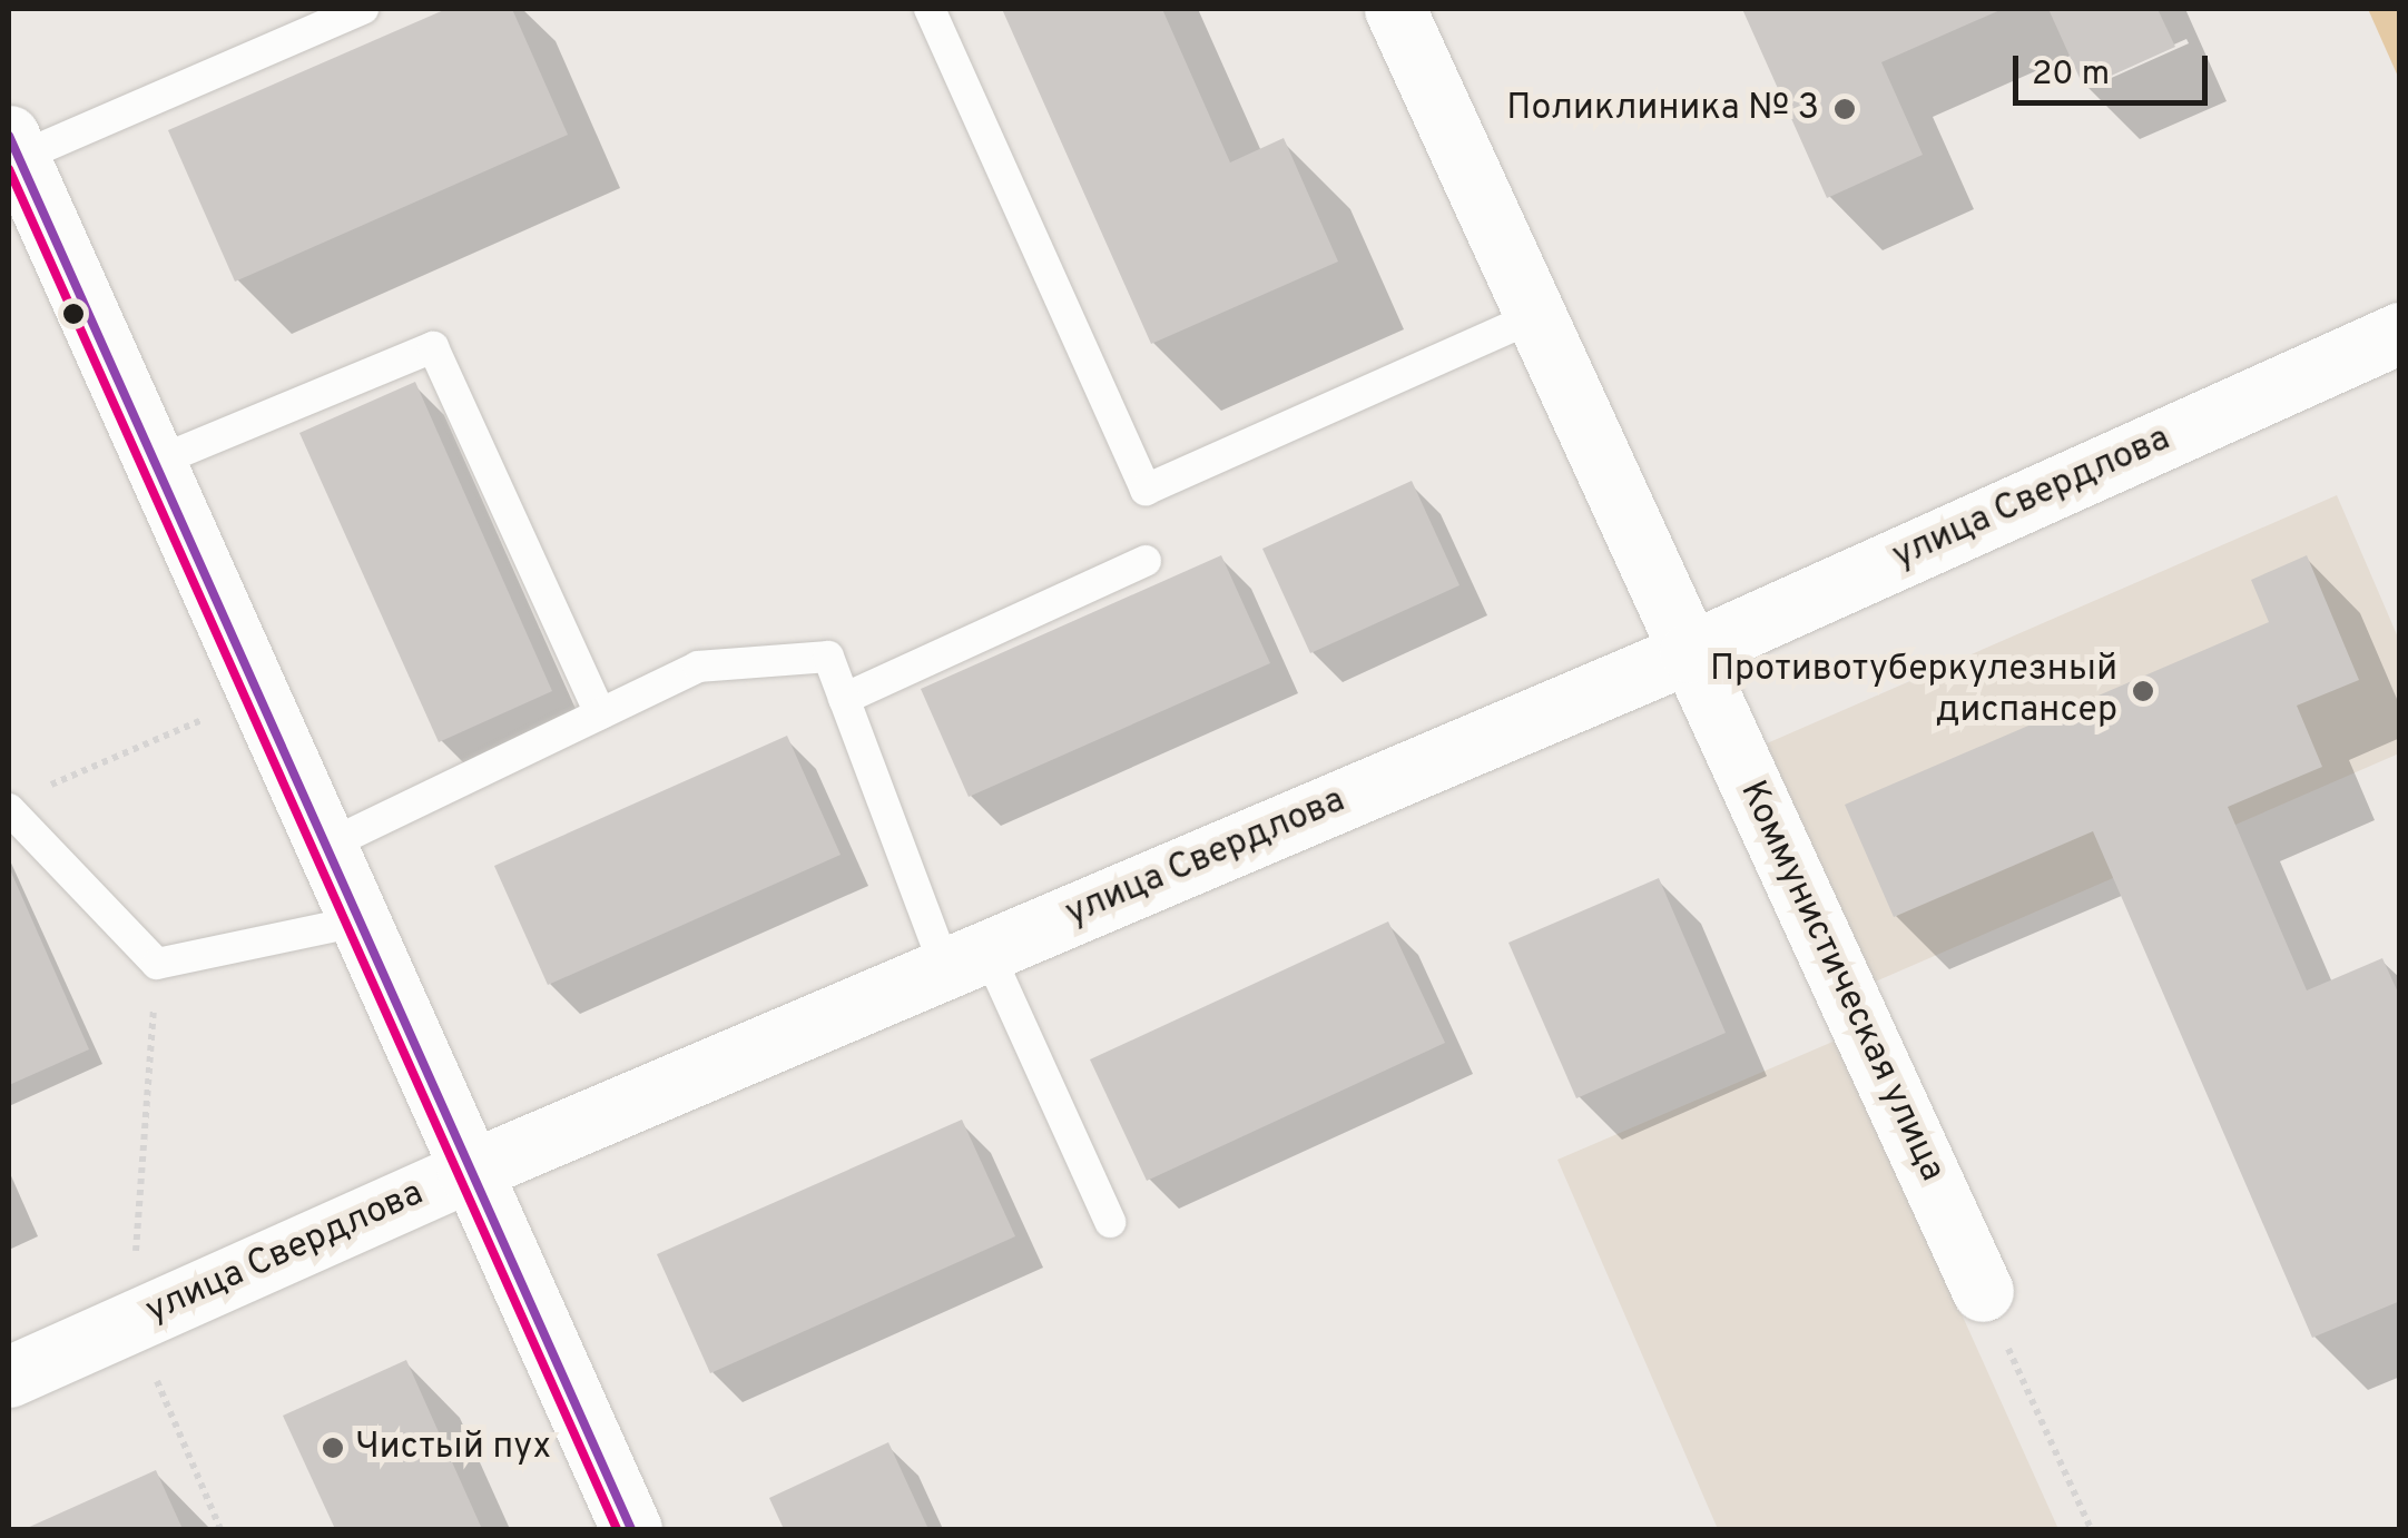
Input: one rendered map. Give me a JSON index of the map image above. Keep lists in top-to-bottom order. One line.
{"streets":{"street":["улица Свердлова","Коммунистическая улица"]},"crossings":[["улица Свердлова","Коммунистическая улица"]],"places":["Поликлиника № 3","Противотуберкулезный диспансер","Чистый пух"],"scale_bar":"20 m"}
